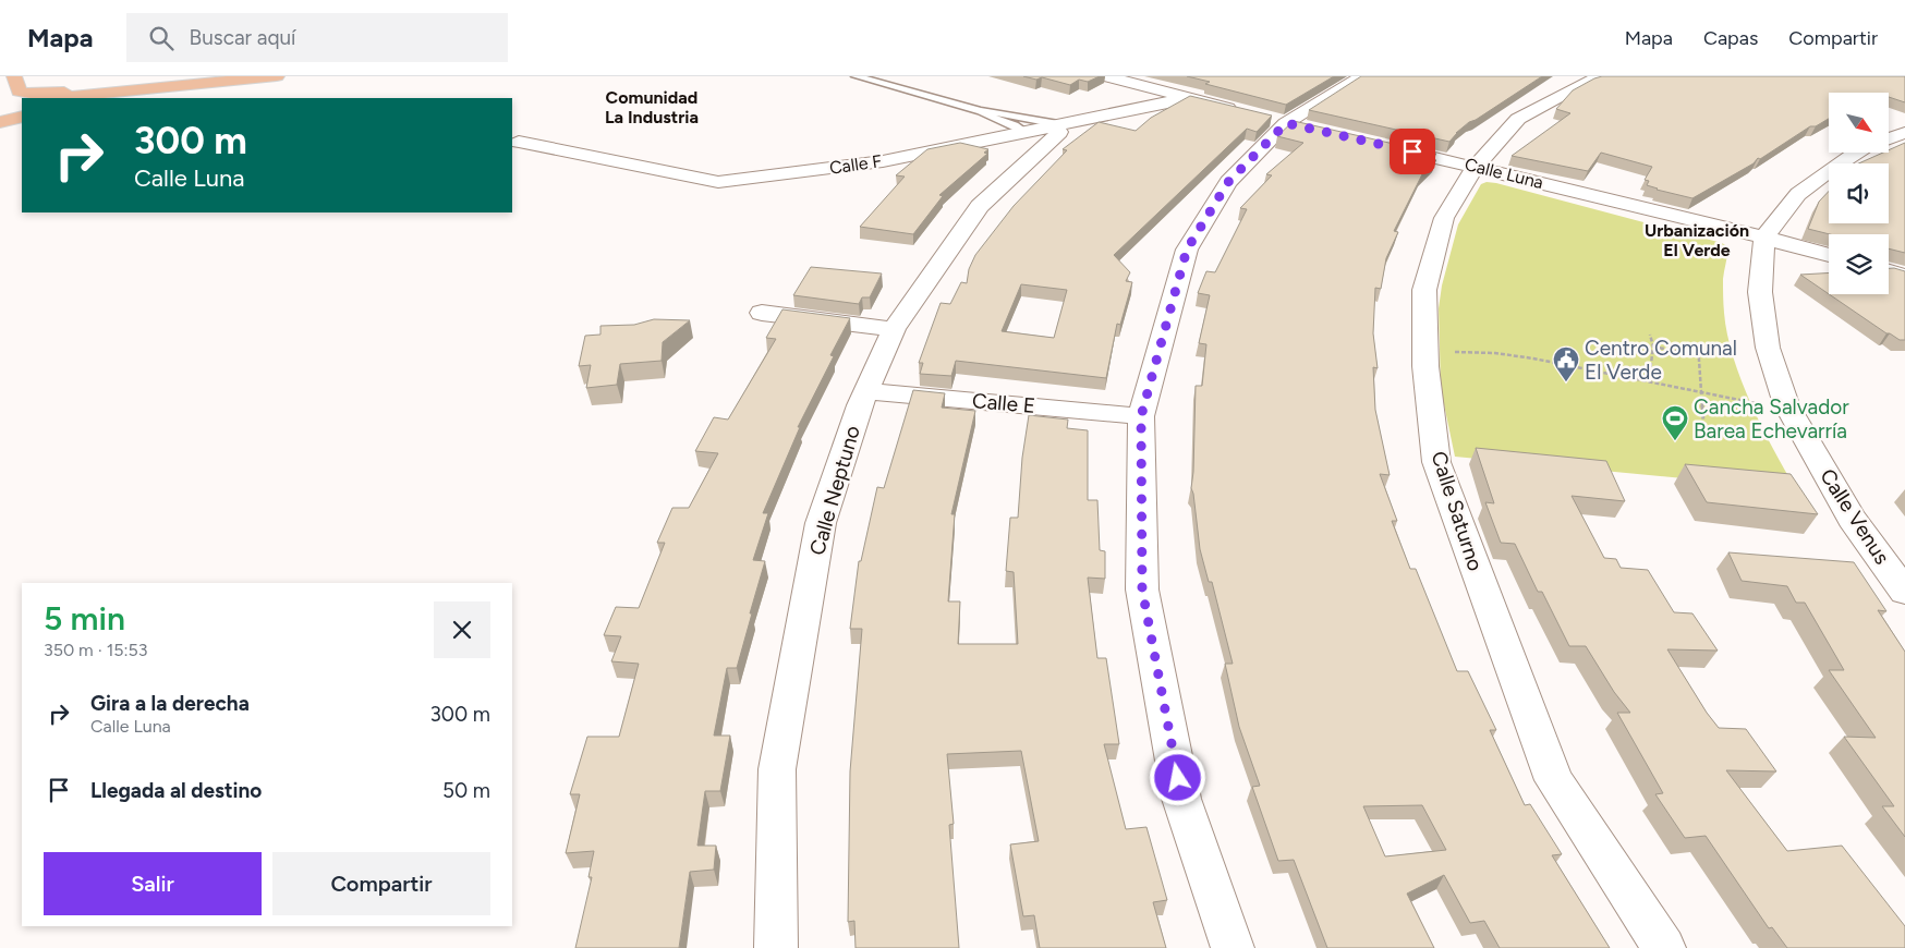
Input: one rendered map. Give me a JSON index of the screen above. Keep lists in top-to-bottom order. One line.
{"streets":{"street":["Calle F","Calle Luna","Calle E","Calle Neptuno","Calle Saturno","Calle Venus"]},"crossings":[["Calle F","Calle Neptuno"],["Calle Luna","Calle Saturno"],["Calle Luna","Calle Venus"],["Calle E","Calle Neptuno"]],"districts":["Comunidad La Industria","Urbanización El Verde"],"places":{"public building":["Centro Comunal El Verde"],"sports":["Cancha Salvador Barea Echevarría"]},"north":"bottom right","page":{"header":"Mapa","search":"Buscar aquí","nav":["Mapa","Capas","Compartir"],"turn":["300 m","Calle Luna"],"heading":["5 min","350 m · 15:53"],"list":[{"name":"Gira a la derecha","note":"Calle Luna","value":"300 m"},{"name":"Llegada al destino","value":"50 m"}],"buttons":["Salir","Compartir"]}}
